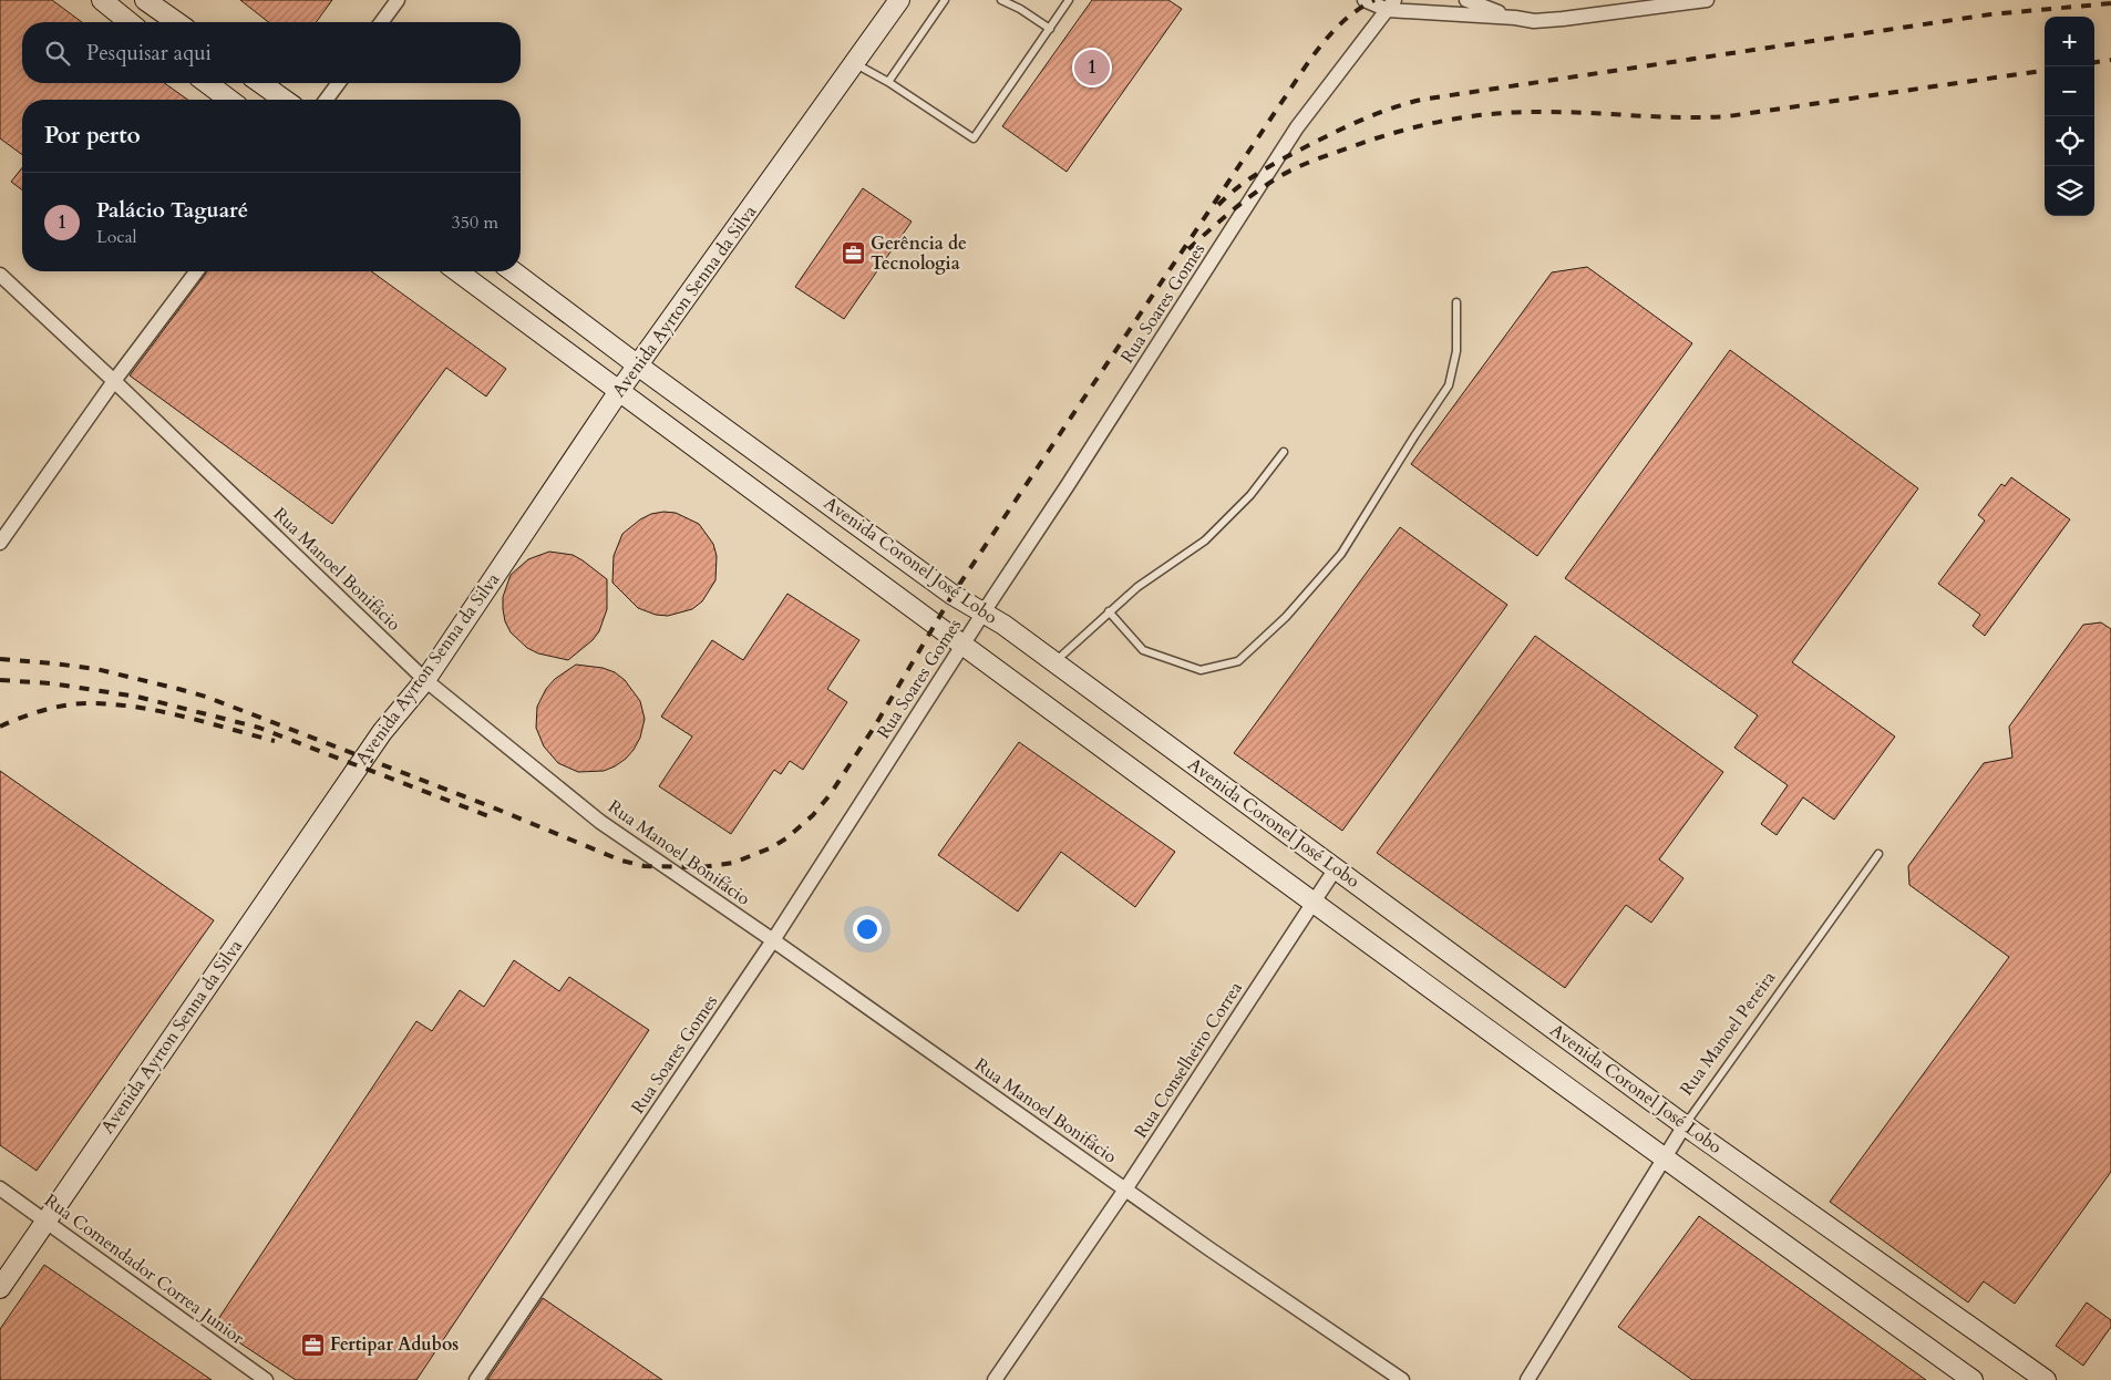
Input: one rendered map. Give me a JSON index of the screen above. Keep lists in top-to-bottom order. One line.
{"streets":{"street":["Avenida Ayrton Senna da Silva","Rua Soares Gomes","Avenida Coronel José Lobo","Rua Manoel Bonifácio","Rua Manoel Pereira","Rua Conselheiro Correa","Rua Comendador Correa Junior"]},"crossings":[["Avenida Ayrton Senna da Silva","Avenida Coronel José Lobo"],["Avenida Ayrton Senna da Silva","Rua Manoel Bonifácio"],["Avenida Ayrton Senna da Silva","Rua Comendador Correa Junior"],["Rua Soares Gomes","Avenida Coronel José Lobo"],["Rua Soares Gomes","Rua Manoel Bonifácio"],["Avenida Coronel José Lobo","Rua Manoel Pereira"],["Avenida Coronel José Lobo","Rua Conselheiro Correa"],["Rua Manoel Bonifácio","Rua Conselheiro Correa"]],"places":{"office":["Gerência de Tecnologia","Fertipar Adubos"]},"page":{"map_buttons":["+","−"],"search":"Pesquisar aqui","pins":"1","heading":"Por perto","list":[{"mark":"1","name":"Palácio Taguaré","note":"Local","value":"350 m"}]}}
